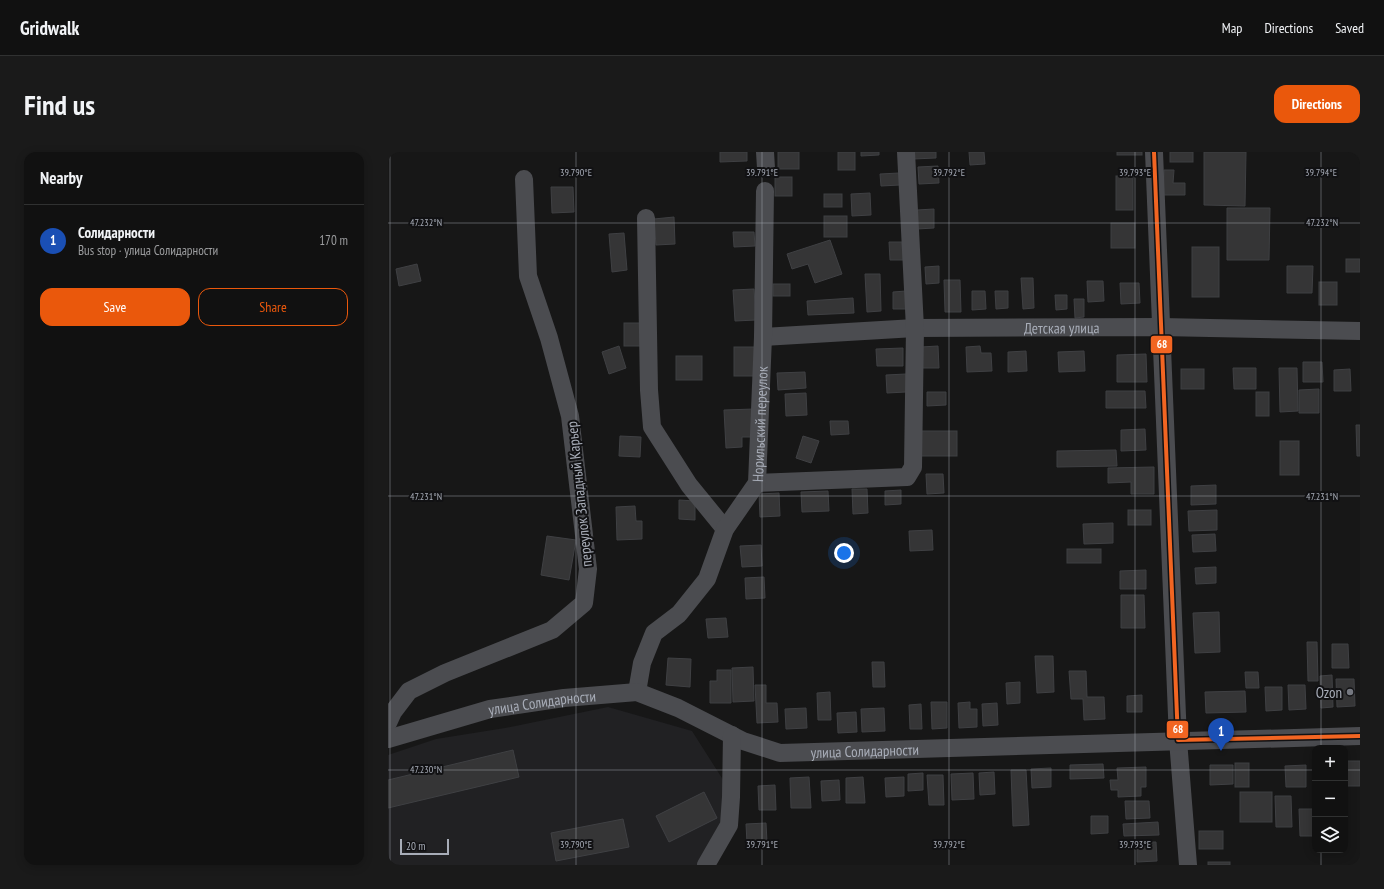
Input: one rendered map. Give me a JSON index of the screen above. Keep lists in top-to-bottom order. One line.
{"streets":{"street":["Детская улица","Норильский переулок","переулок Западный Карьер","улица Солидарности"]},"crossings":[["Детская улица","Норильский переулок"],["Норильский переулок","улица Солидарности"]],"places":["Ozon"],"lines":["transit line 68"],"scale_bar":"20 m","page":{"header":"Gridwalk","nav":["Map","Directions","Saved"],"buttons":["Directions",["Save","Share"]],"title":"Find us","heading":"Nearby","list":[{"mark":"1","name":"Солидарности","note":"Bus stop · улица Солидарности","value":"170 m"}],"pins":"1","map_buttons":["+","−"],"scale":"20 m"},"coordinates":["39.790°E","39.791°E","39.792°E","39.793°E","39.794°E","47.232°N","47.231°N","47.230°N"]}
